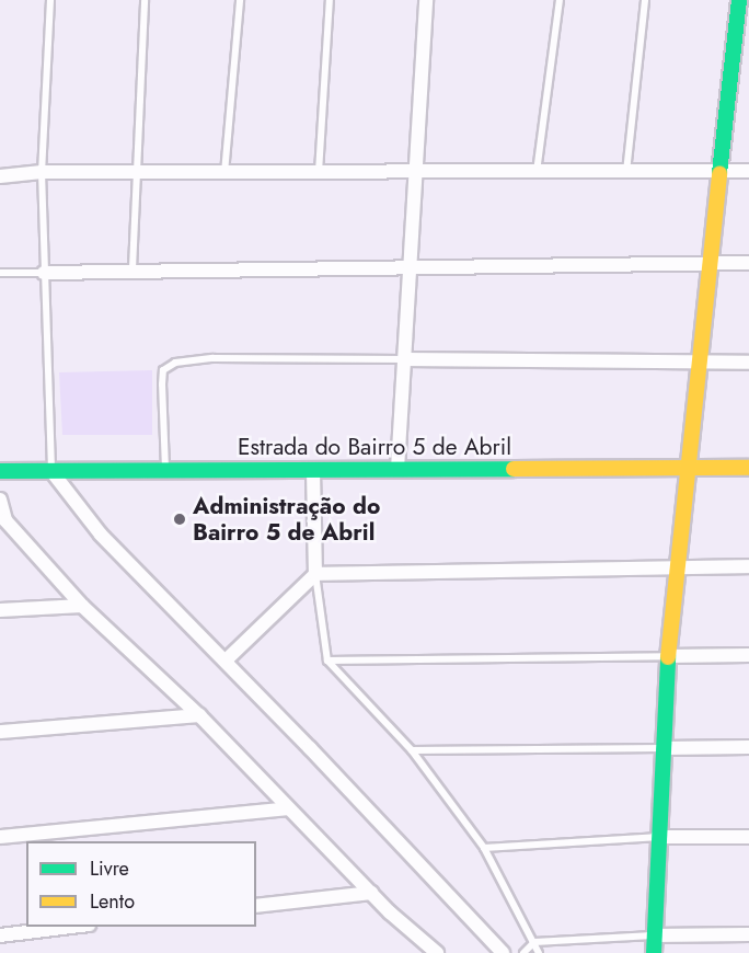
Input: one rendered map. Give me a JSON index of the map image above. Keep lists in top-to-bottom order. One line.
{"streets":{"street":["Estrada do Bairro 5 de Abril"]},"places":["Administração do Bairro 5 de Abril"],"legend":["Livre","Lento"]}
